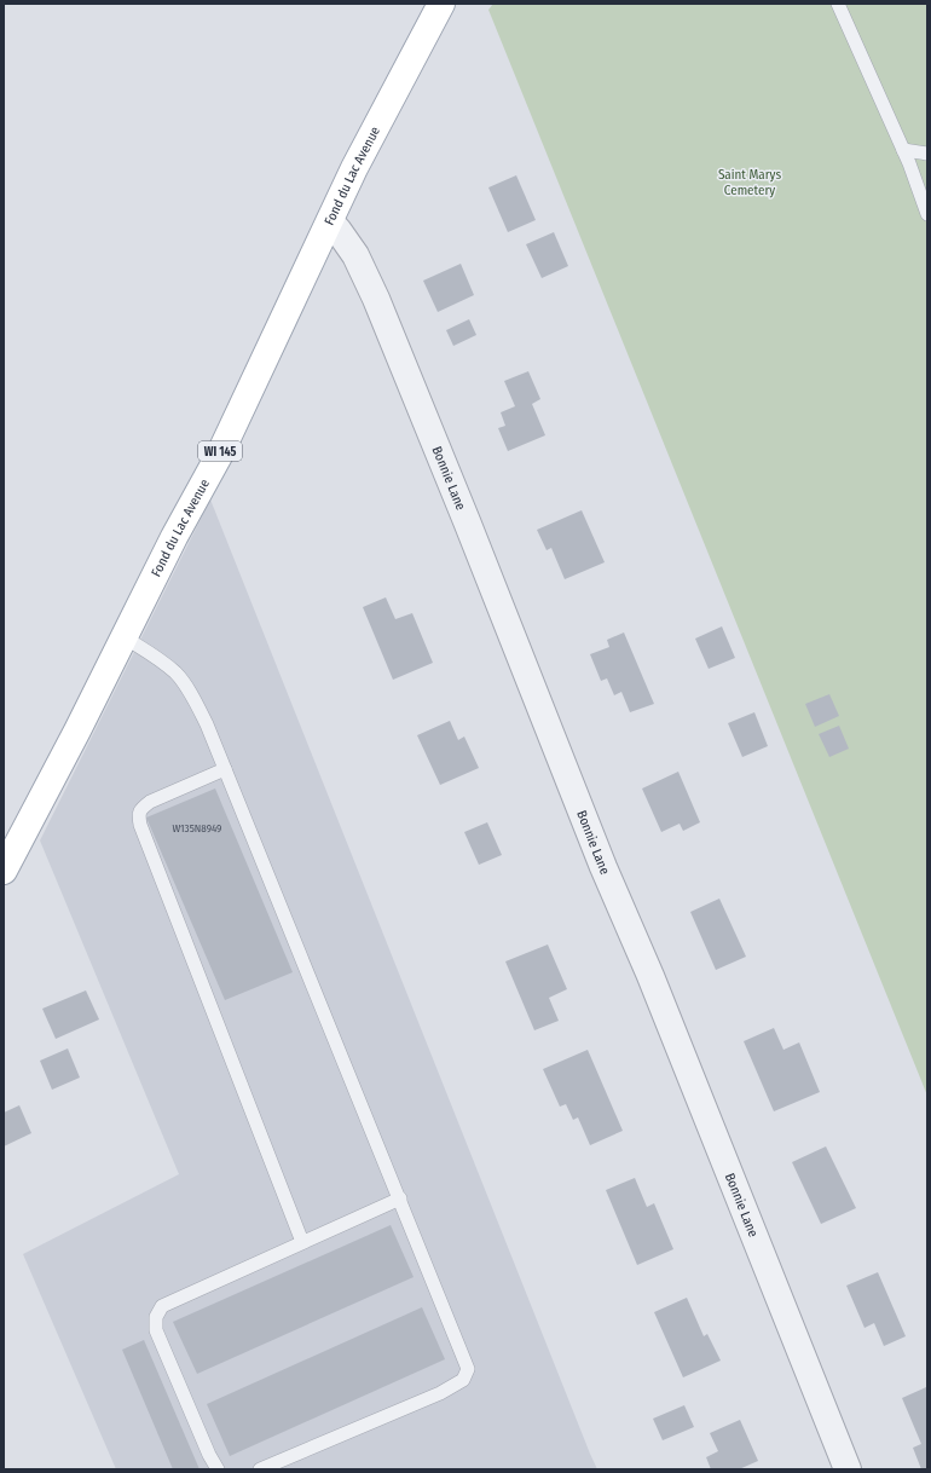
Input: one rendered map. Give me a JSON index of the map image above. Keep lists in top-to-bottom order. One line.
{"streets":{"main road":["Fond du Lac Avenue","WI 145"],"street":["Bonnie Lane"]},"crossings":[["Fond du Lac Avenue","Bonnie Lane"]],"parks":["Saint Marys Cemetery"],"house_numbers":["W135N8949"]}
